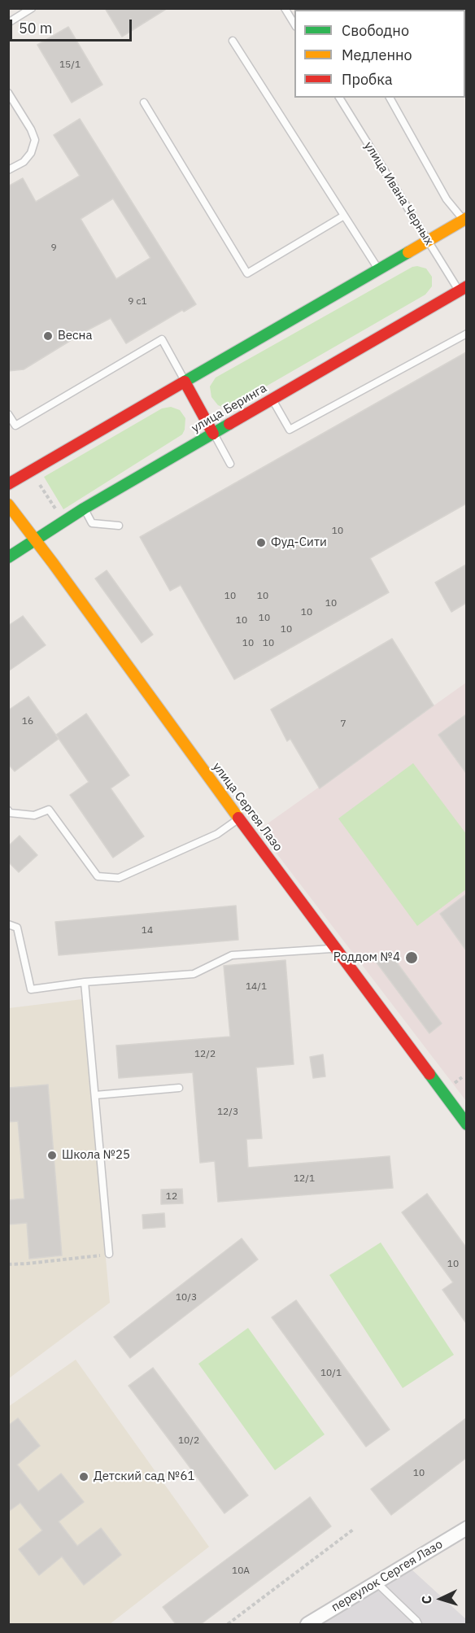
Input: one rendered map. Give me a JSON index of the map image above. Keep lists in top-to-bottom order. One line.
{"streets":{"street":["улица Беринга","улица Сергея Лазо","переулок Сергея Лазо"],"lane":["улица Ивана Черных"]},"crossings":[["улица Ивана Черных","улица Беринга"],["улица Беринга","улица Сергея Лазо"]],"places":["Весна","Фуд-Сити","Роддом №4","Школа №25","Детский сад №61"],"house_numbers":["15/1","9","9 с1","10","10","10","10","10","10","10","10","10","10","16","7","14","14/1","12/2","12/3","12/1","12","10","10/3","10/1","10/2","10","10А"],"legend":["Свободно","Медленно","Пробка"],"scale_bar":"50 m","north":"left"}
